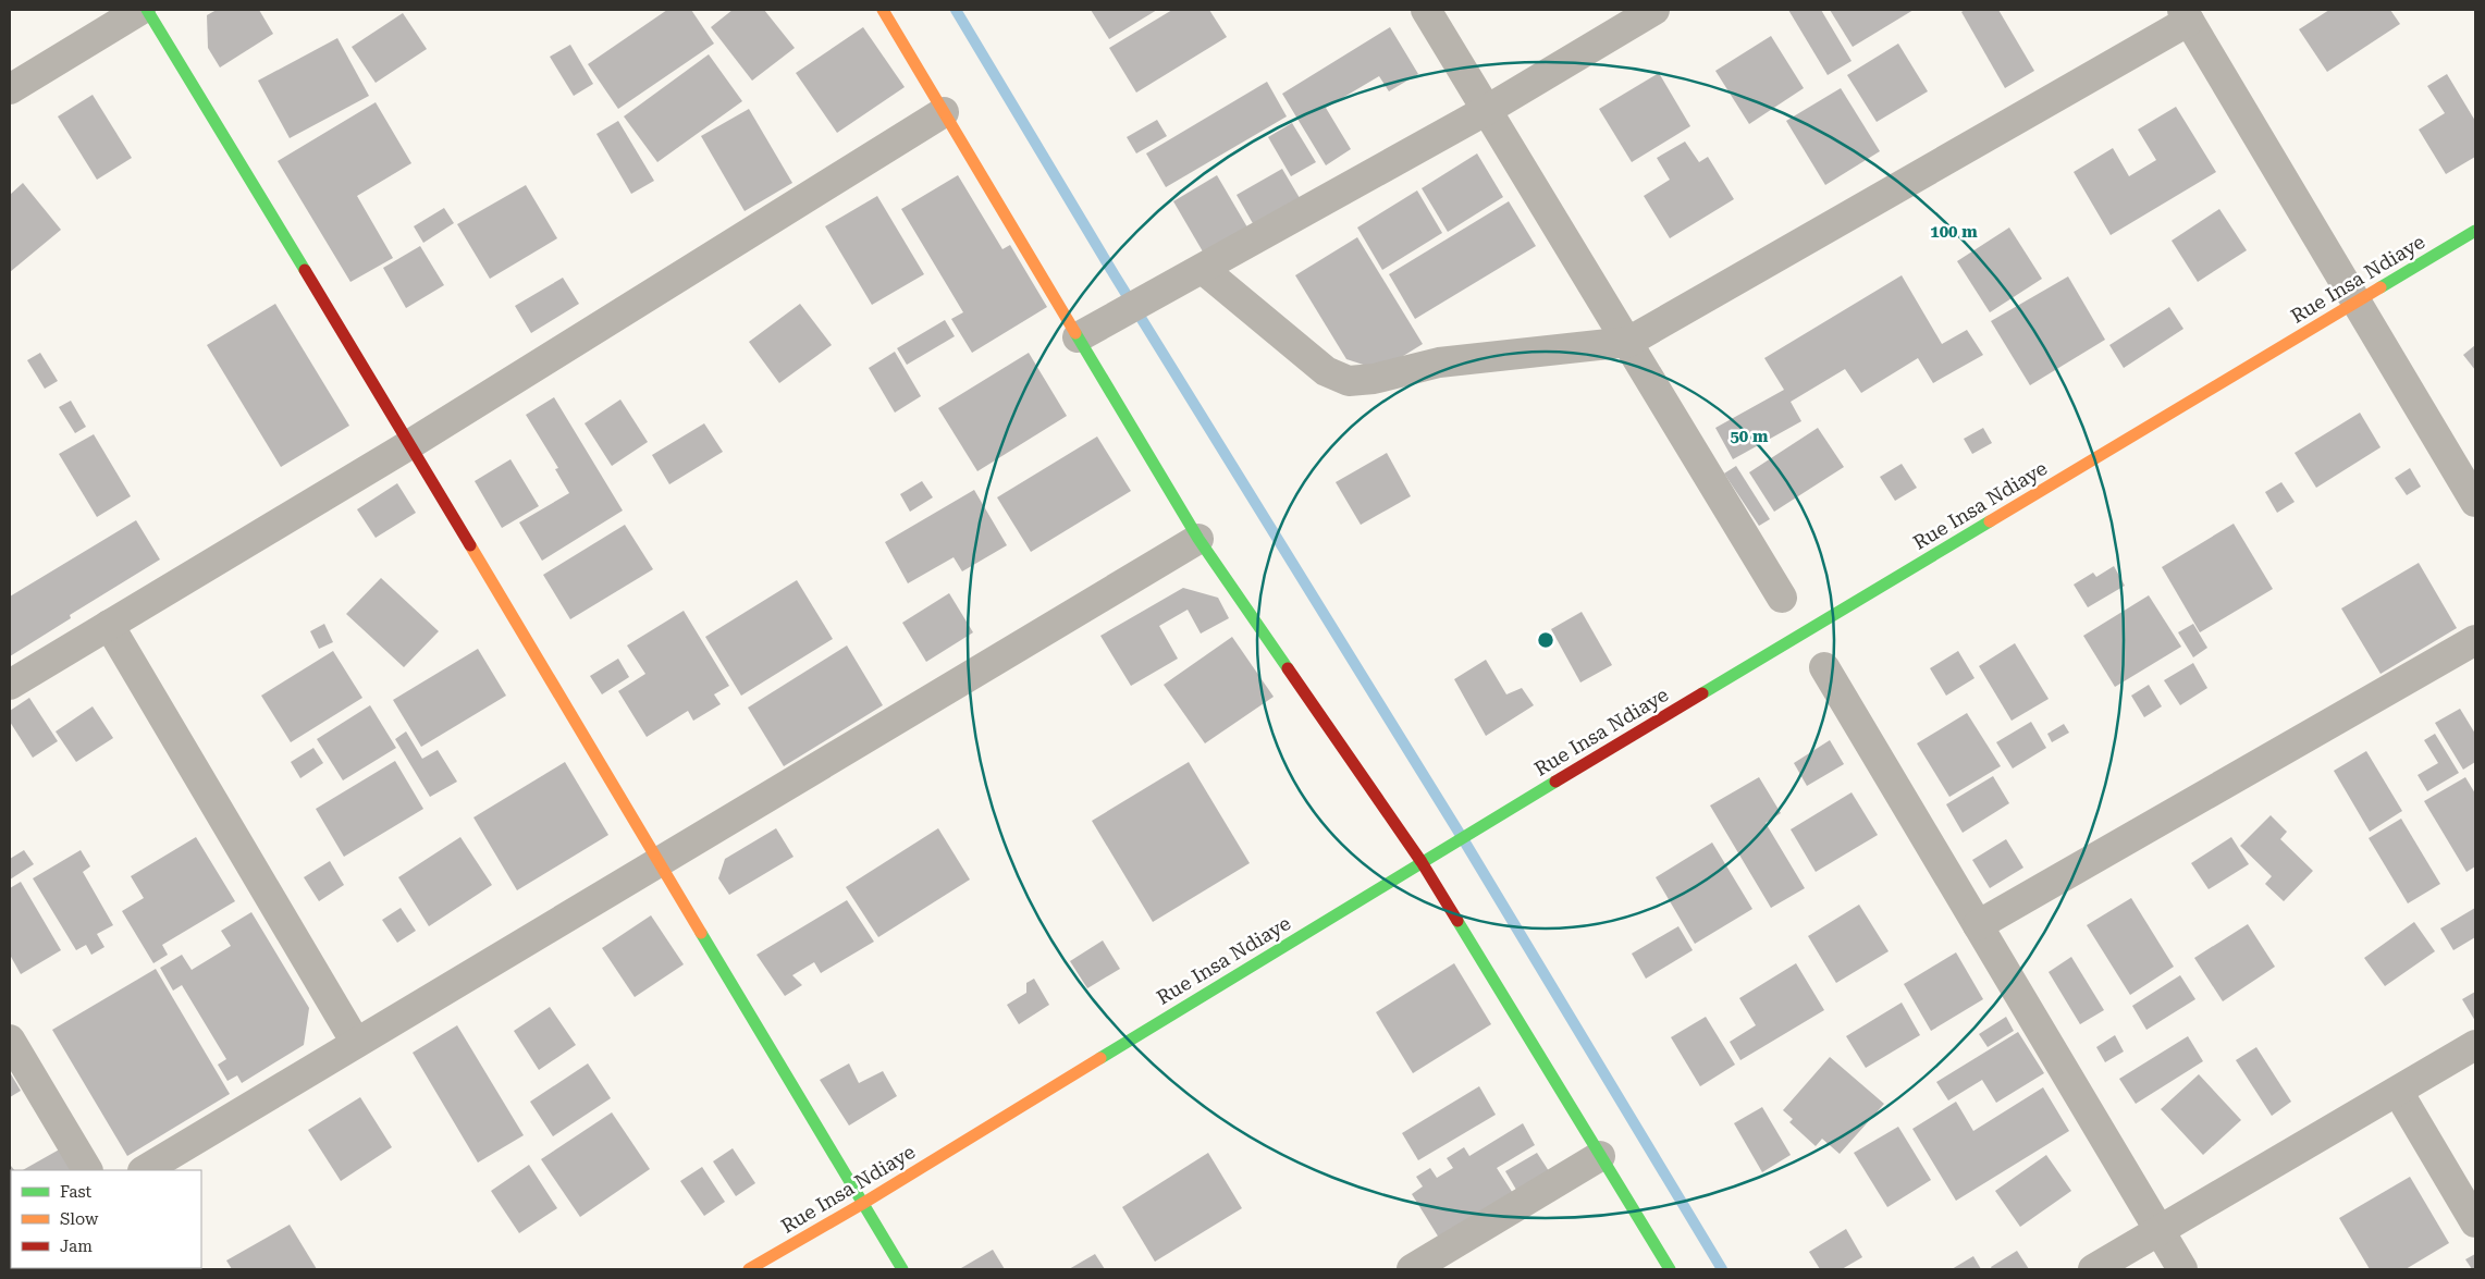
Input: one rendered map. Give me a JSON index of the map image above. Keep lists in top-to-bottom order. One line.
{"streets":{"street":["Rue Insa Ndiaye"]},"legend":["Fast","Slow","Jam"],"rings":["100 m","50 m"]}
